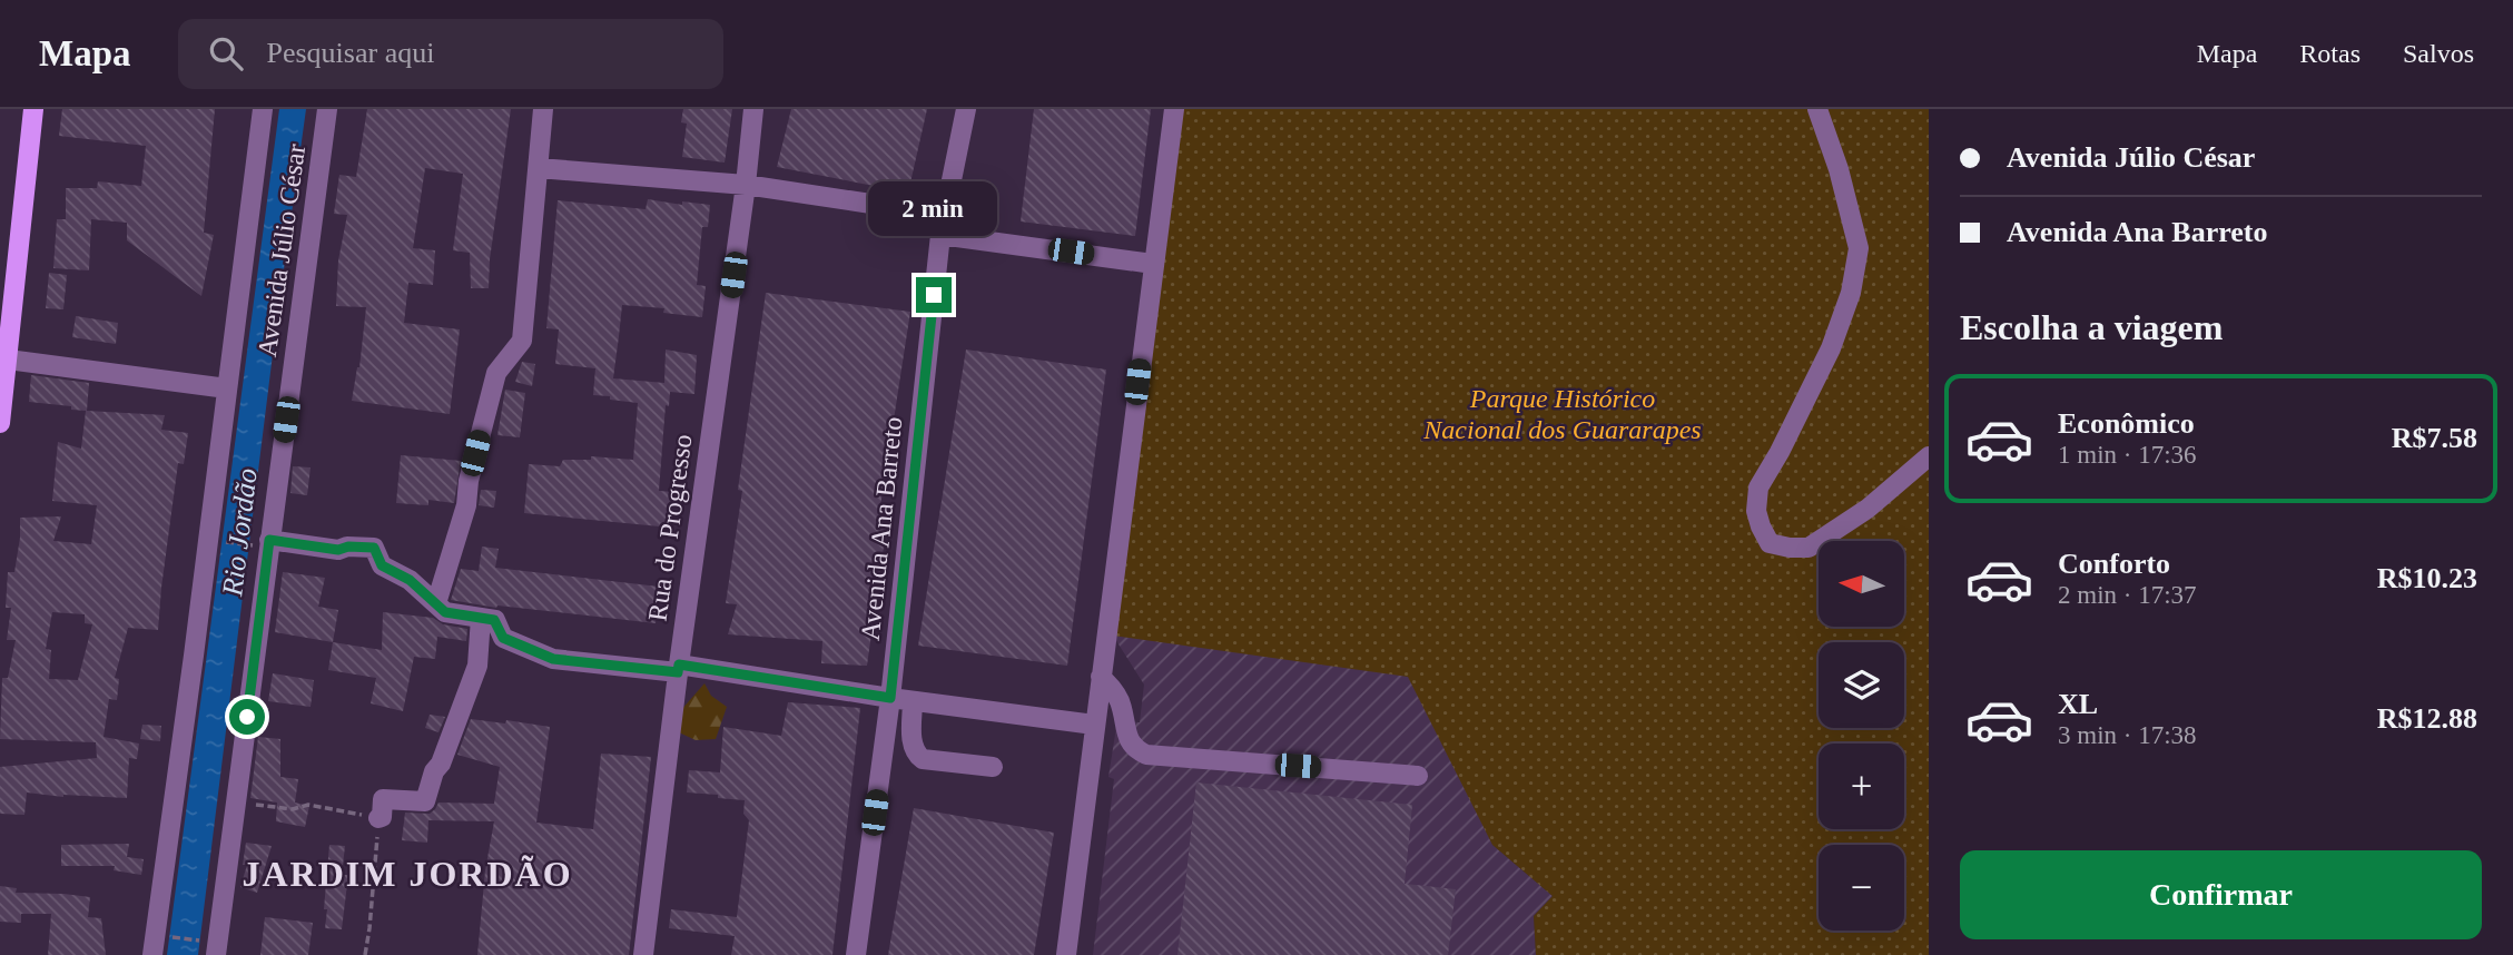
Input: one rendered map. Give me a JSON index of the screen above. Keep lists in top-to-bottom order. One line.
{"streets":{"street":["Avenida Júlio César","Rua do Progresso","Avenida Ana Barreto"]},"districts":["JARDIM JORDÃO"],"water":["Rio Jordão"],"parks":["Parque Histórico Nacional dos Guararapes"],"north":"left","page":{"header":"Mapa","search":"Pesquisar aqui","nav":["Mapa","Rotas","Salvos"],"banner":["Avenida Júlio César","Avenida Ana Barreto"],"bubble":"2 min","heading":"Escolha a viagem","list":[{"name":"Econômico","note":"1 min · 17:36","value":"R$7.58"},{"name":"Conforto","note":"2 min · 17:37","value":"R$10.23"},{"name":"XL","note":"3 min · 17:38","value":"R$12.88"}],"map_buttons":["+","−"],"buttons":"Confirmar"}}
